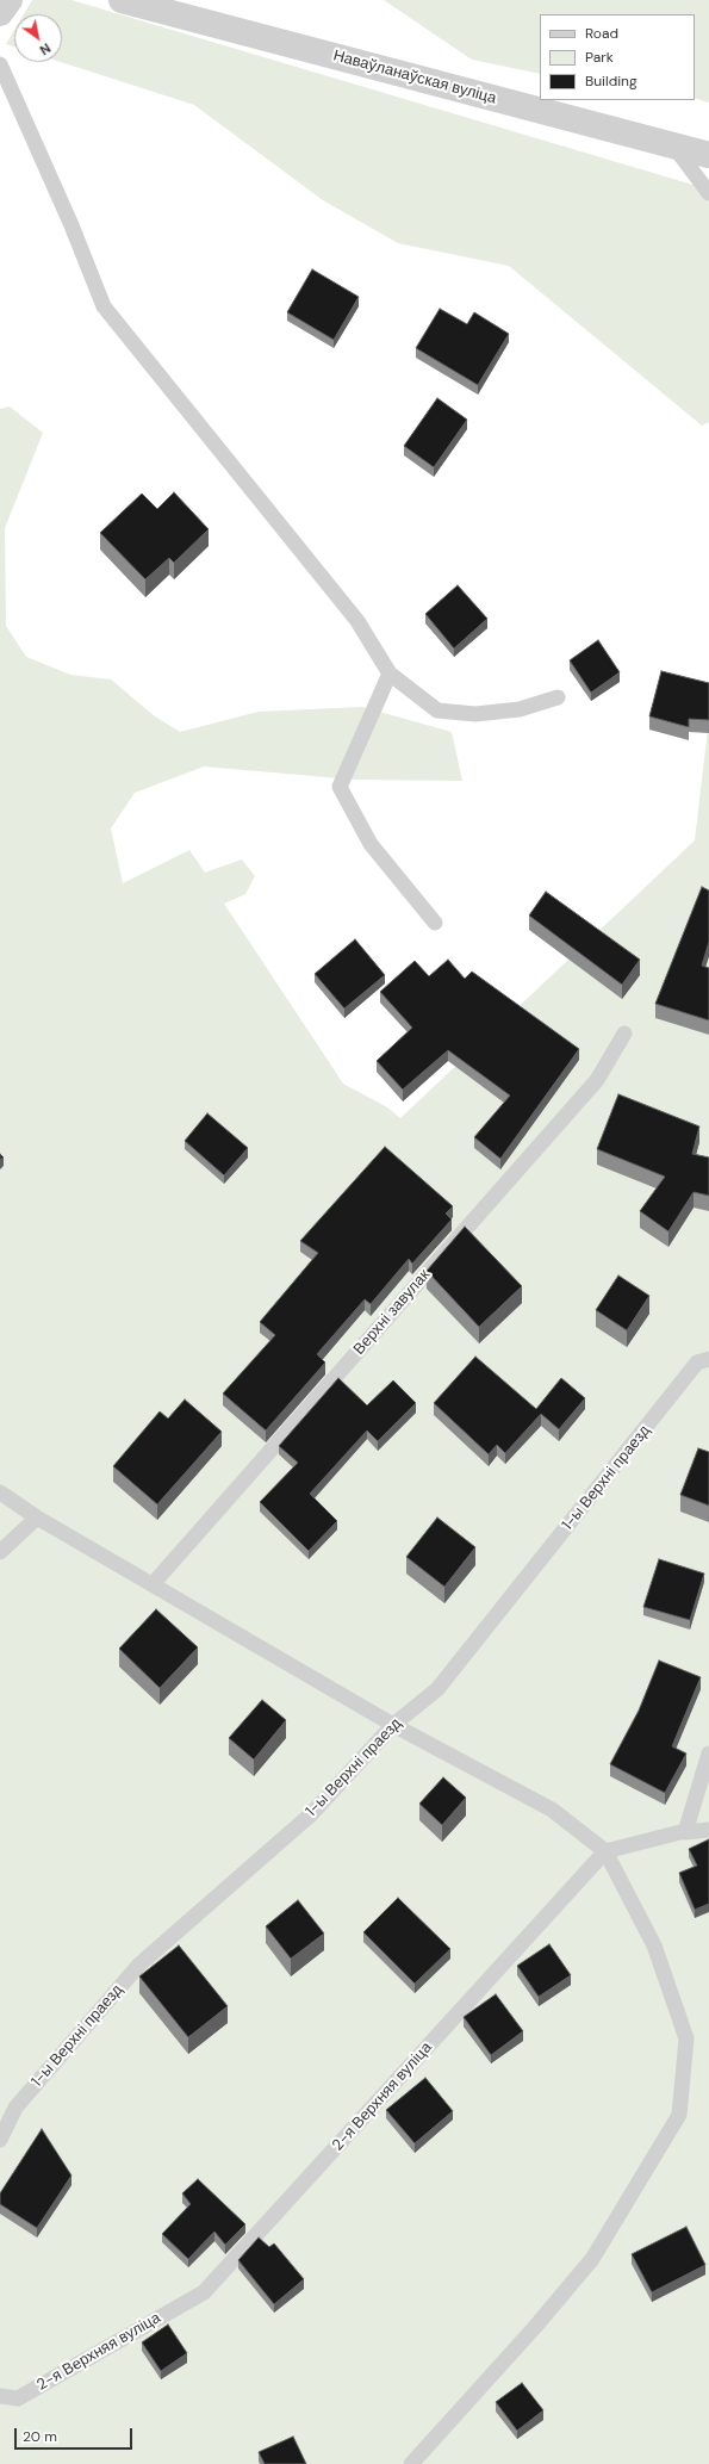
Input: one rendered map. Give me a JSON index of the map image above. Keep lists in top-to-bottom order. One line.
{"streets":{"street":["Наваўланаўская вуліца"],"lane":["Верхні завулак","1-ы Верхні праезд","2-я Верхняя вуліца"]},"legend":["Road","Park","Building"],"scale_bar":"20 m","north":"bottom right"}
